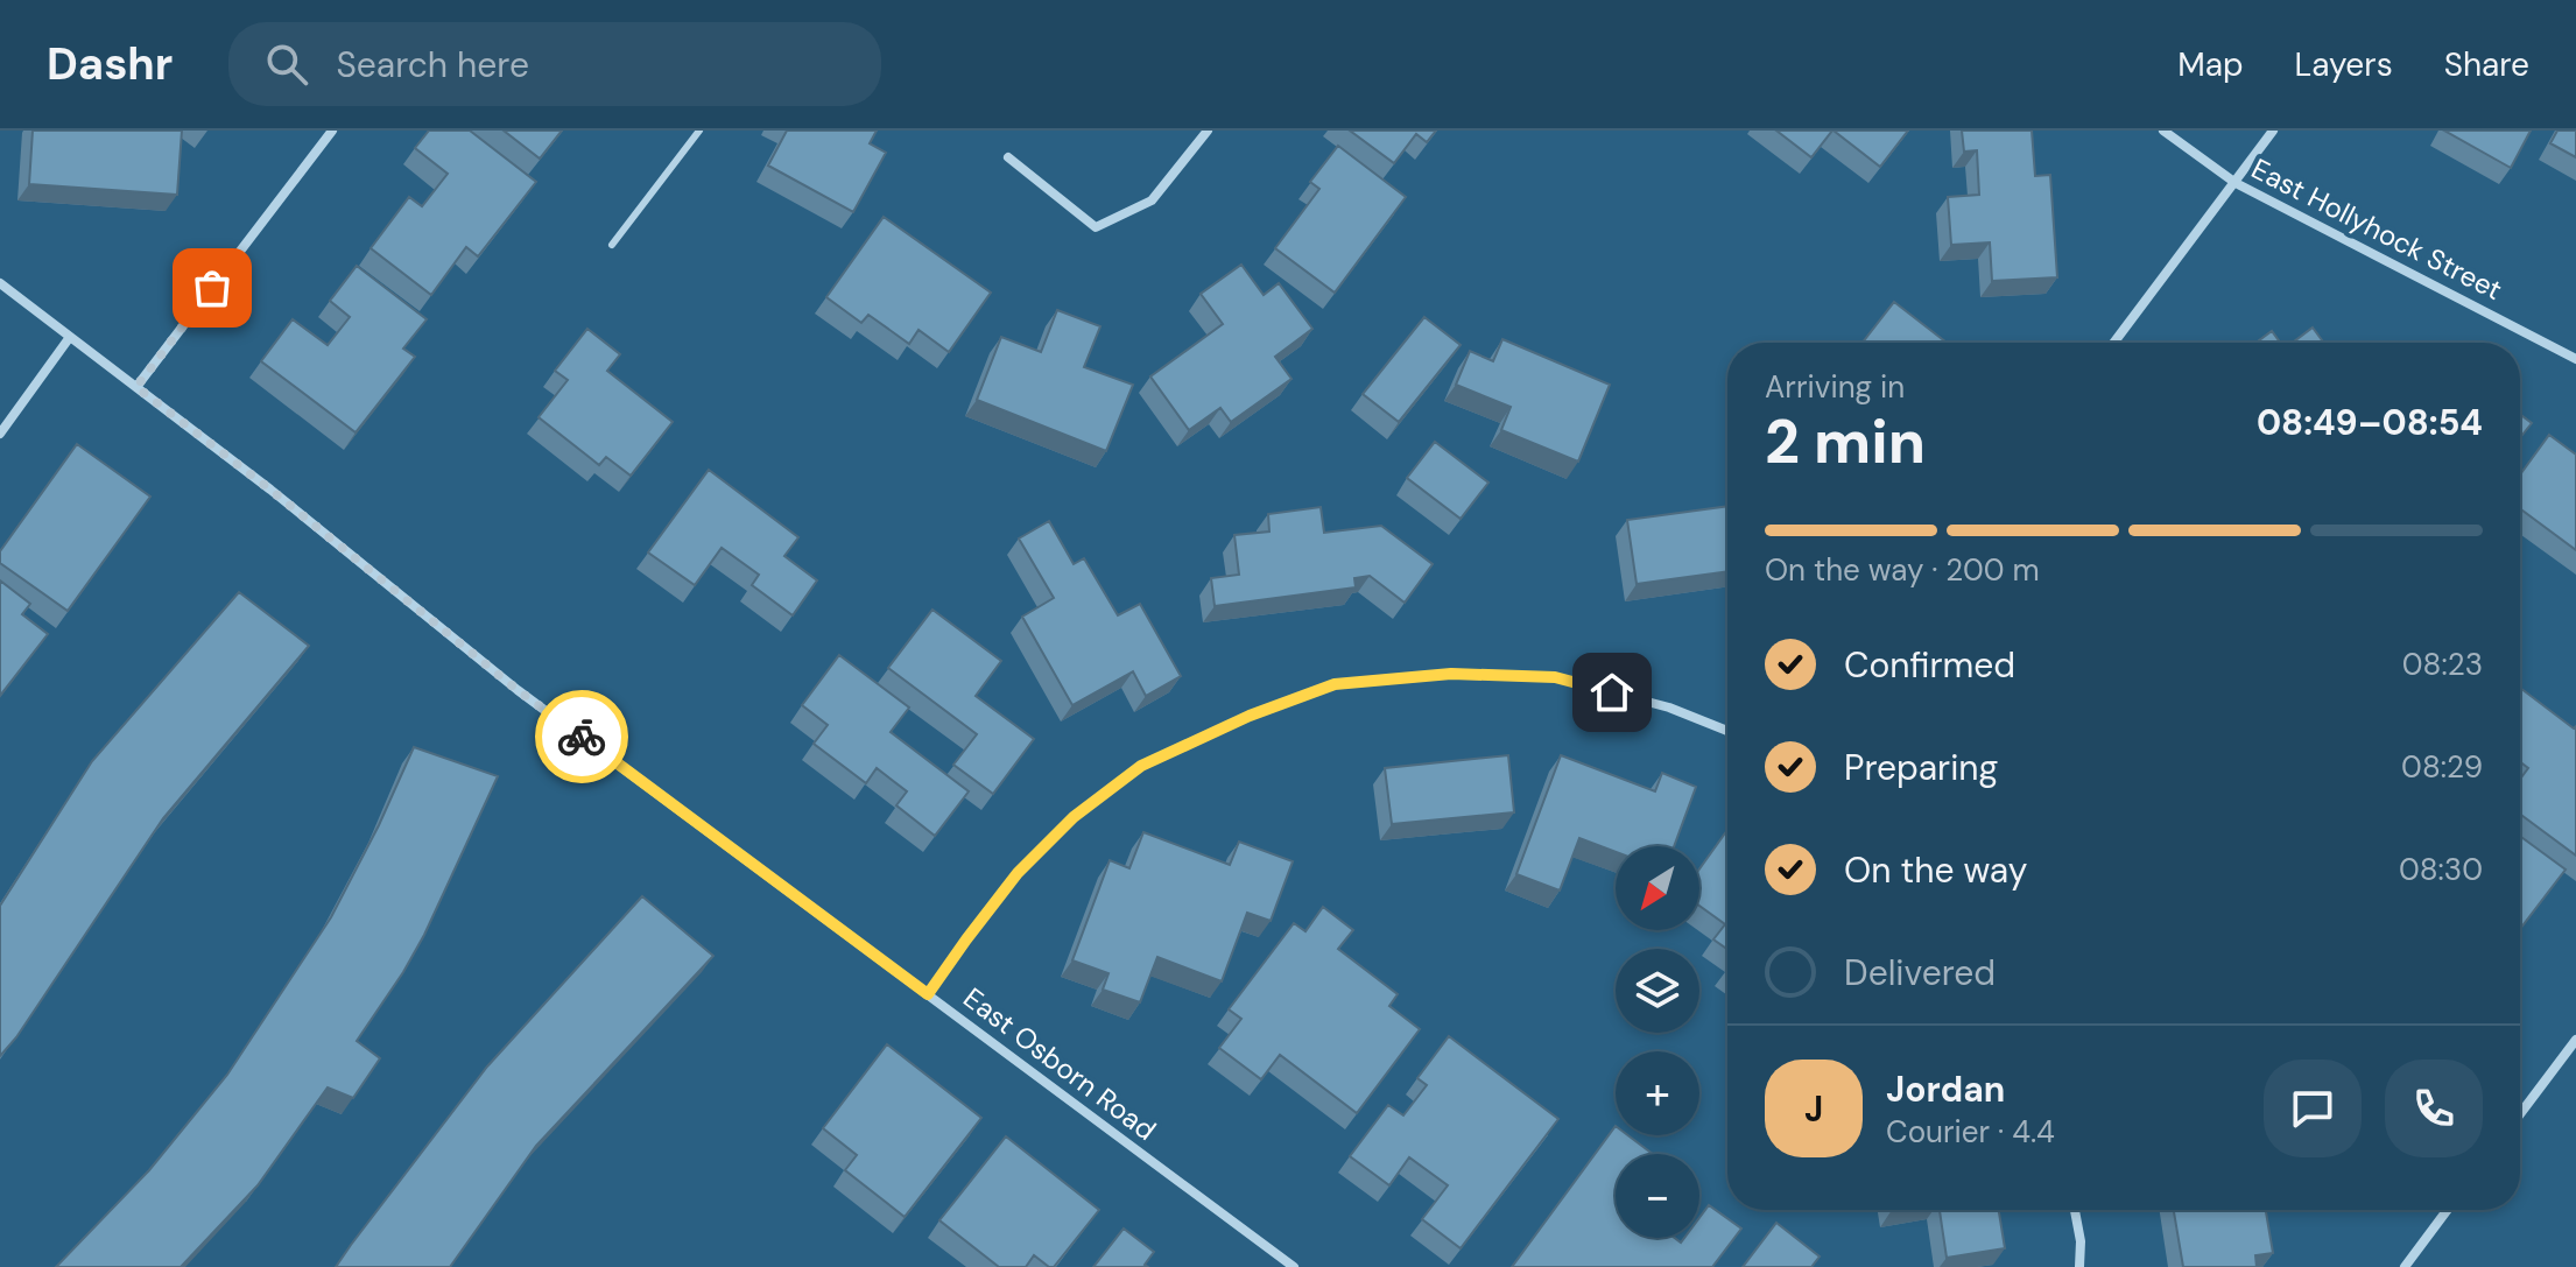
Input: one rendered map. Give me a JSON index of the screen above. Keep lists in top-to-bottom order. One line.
{"streets":{"street":["East Hollyhock Street","East Osborn Road"]},"north":"bottom left","page":{"header":"Dashr","search":"Search here","nav":["Map","Layers","Share"],"heading":["2 min","Arriving in","08:49–08:54"],"panel":["Jordan","Courier · 4.4"],"bar":"On the way · 200 m","list":[["Confirmed","08:23"],["Preparing","08:29"],["On the way","08:30"],"Delivered"],"map_buttons":["+","−"],"round":"J"}}
